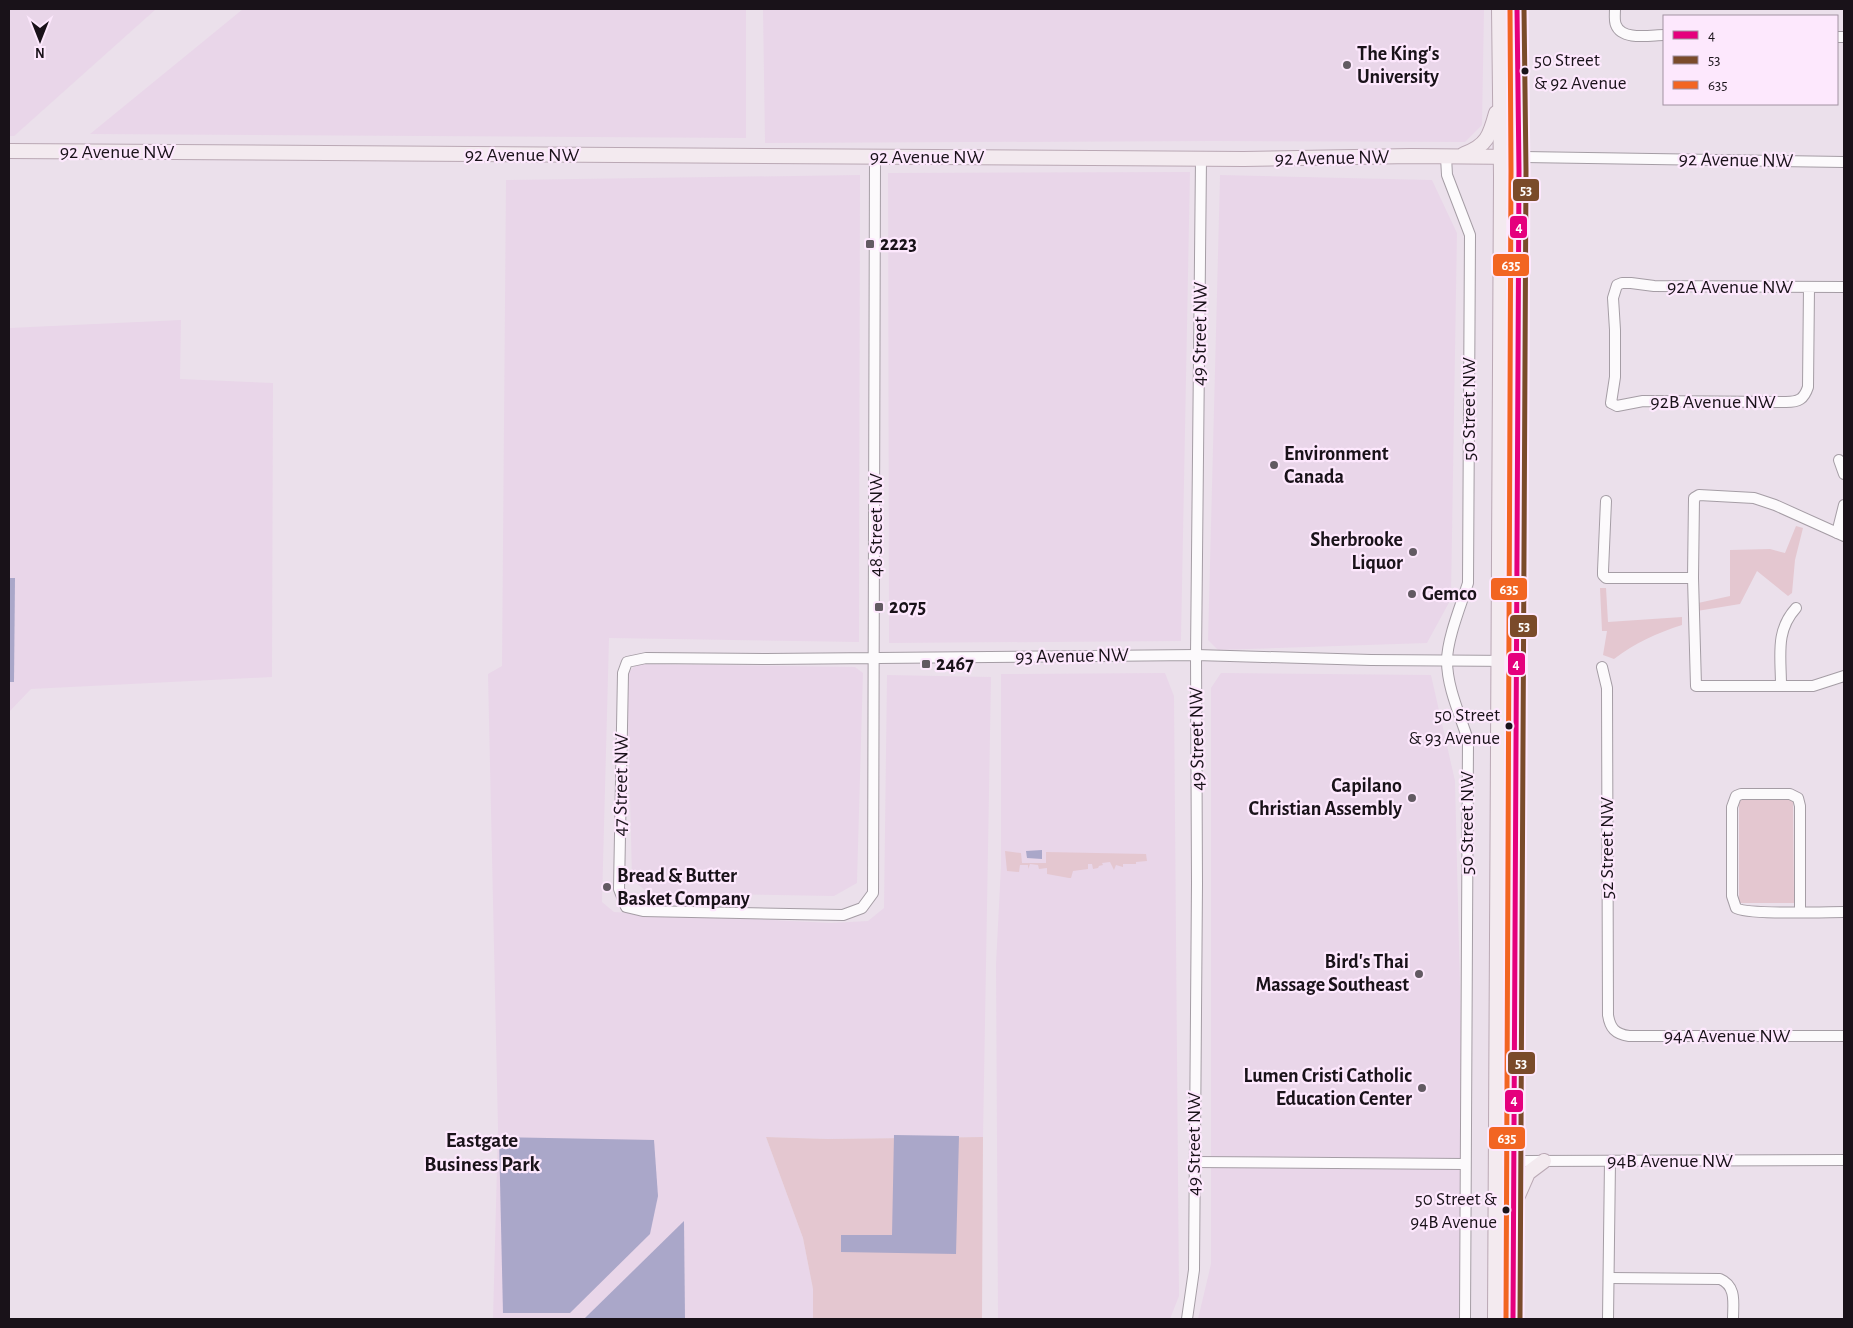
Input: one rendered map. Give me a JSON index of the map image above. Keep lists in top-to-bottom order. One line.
{"streets":{"main road":["92 Avenue NW","50 Street NW"],"street":["92A Avenue NW","49 Street NW","92B Avenue NW","48 Street NW","93 Avenue NW","47 Street NW","52 Street NW","94A Avenue NW","94B Avenue NW"]},"crossings":[["92 Avenue NW","49 Street NW"],["92 Avenue NW","50 Street NW"],["92 Avenue NW","48 Street NW"],["92A Avenue NW","92B Avenue NW"],["49 Street NW","93 Avenue NW"],["50 Street NW","93 Avenue NW"],["50 Street NW","94B Avenue NW"],["48 Street NW","93 Avenue NW"],["48 Street NW","47 Street NW"],["93 Avenue NW","47 Street NW"],["52 Street NW","94A Avenue NW"]],"districts":["Eastgate Business Park"],"places":{"other":["The King's University","50 Street & 92 Avenue","Environment Canada","Sherbrooke Liquor","Gemco","50 Street & 93 Avenue","Capilano Christian Assembly","Bread & Butter Basket Company","Bird's Thai Massage Southeast","Lumen Cristi Catholic Education Center","50 Street & 94B Avenue"],"transit":["2223","2075","2467"]},"lines":["transit line 4","transit line 53","transit line 635"],"legend":["4","53","635"],"north":"bottom"}
